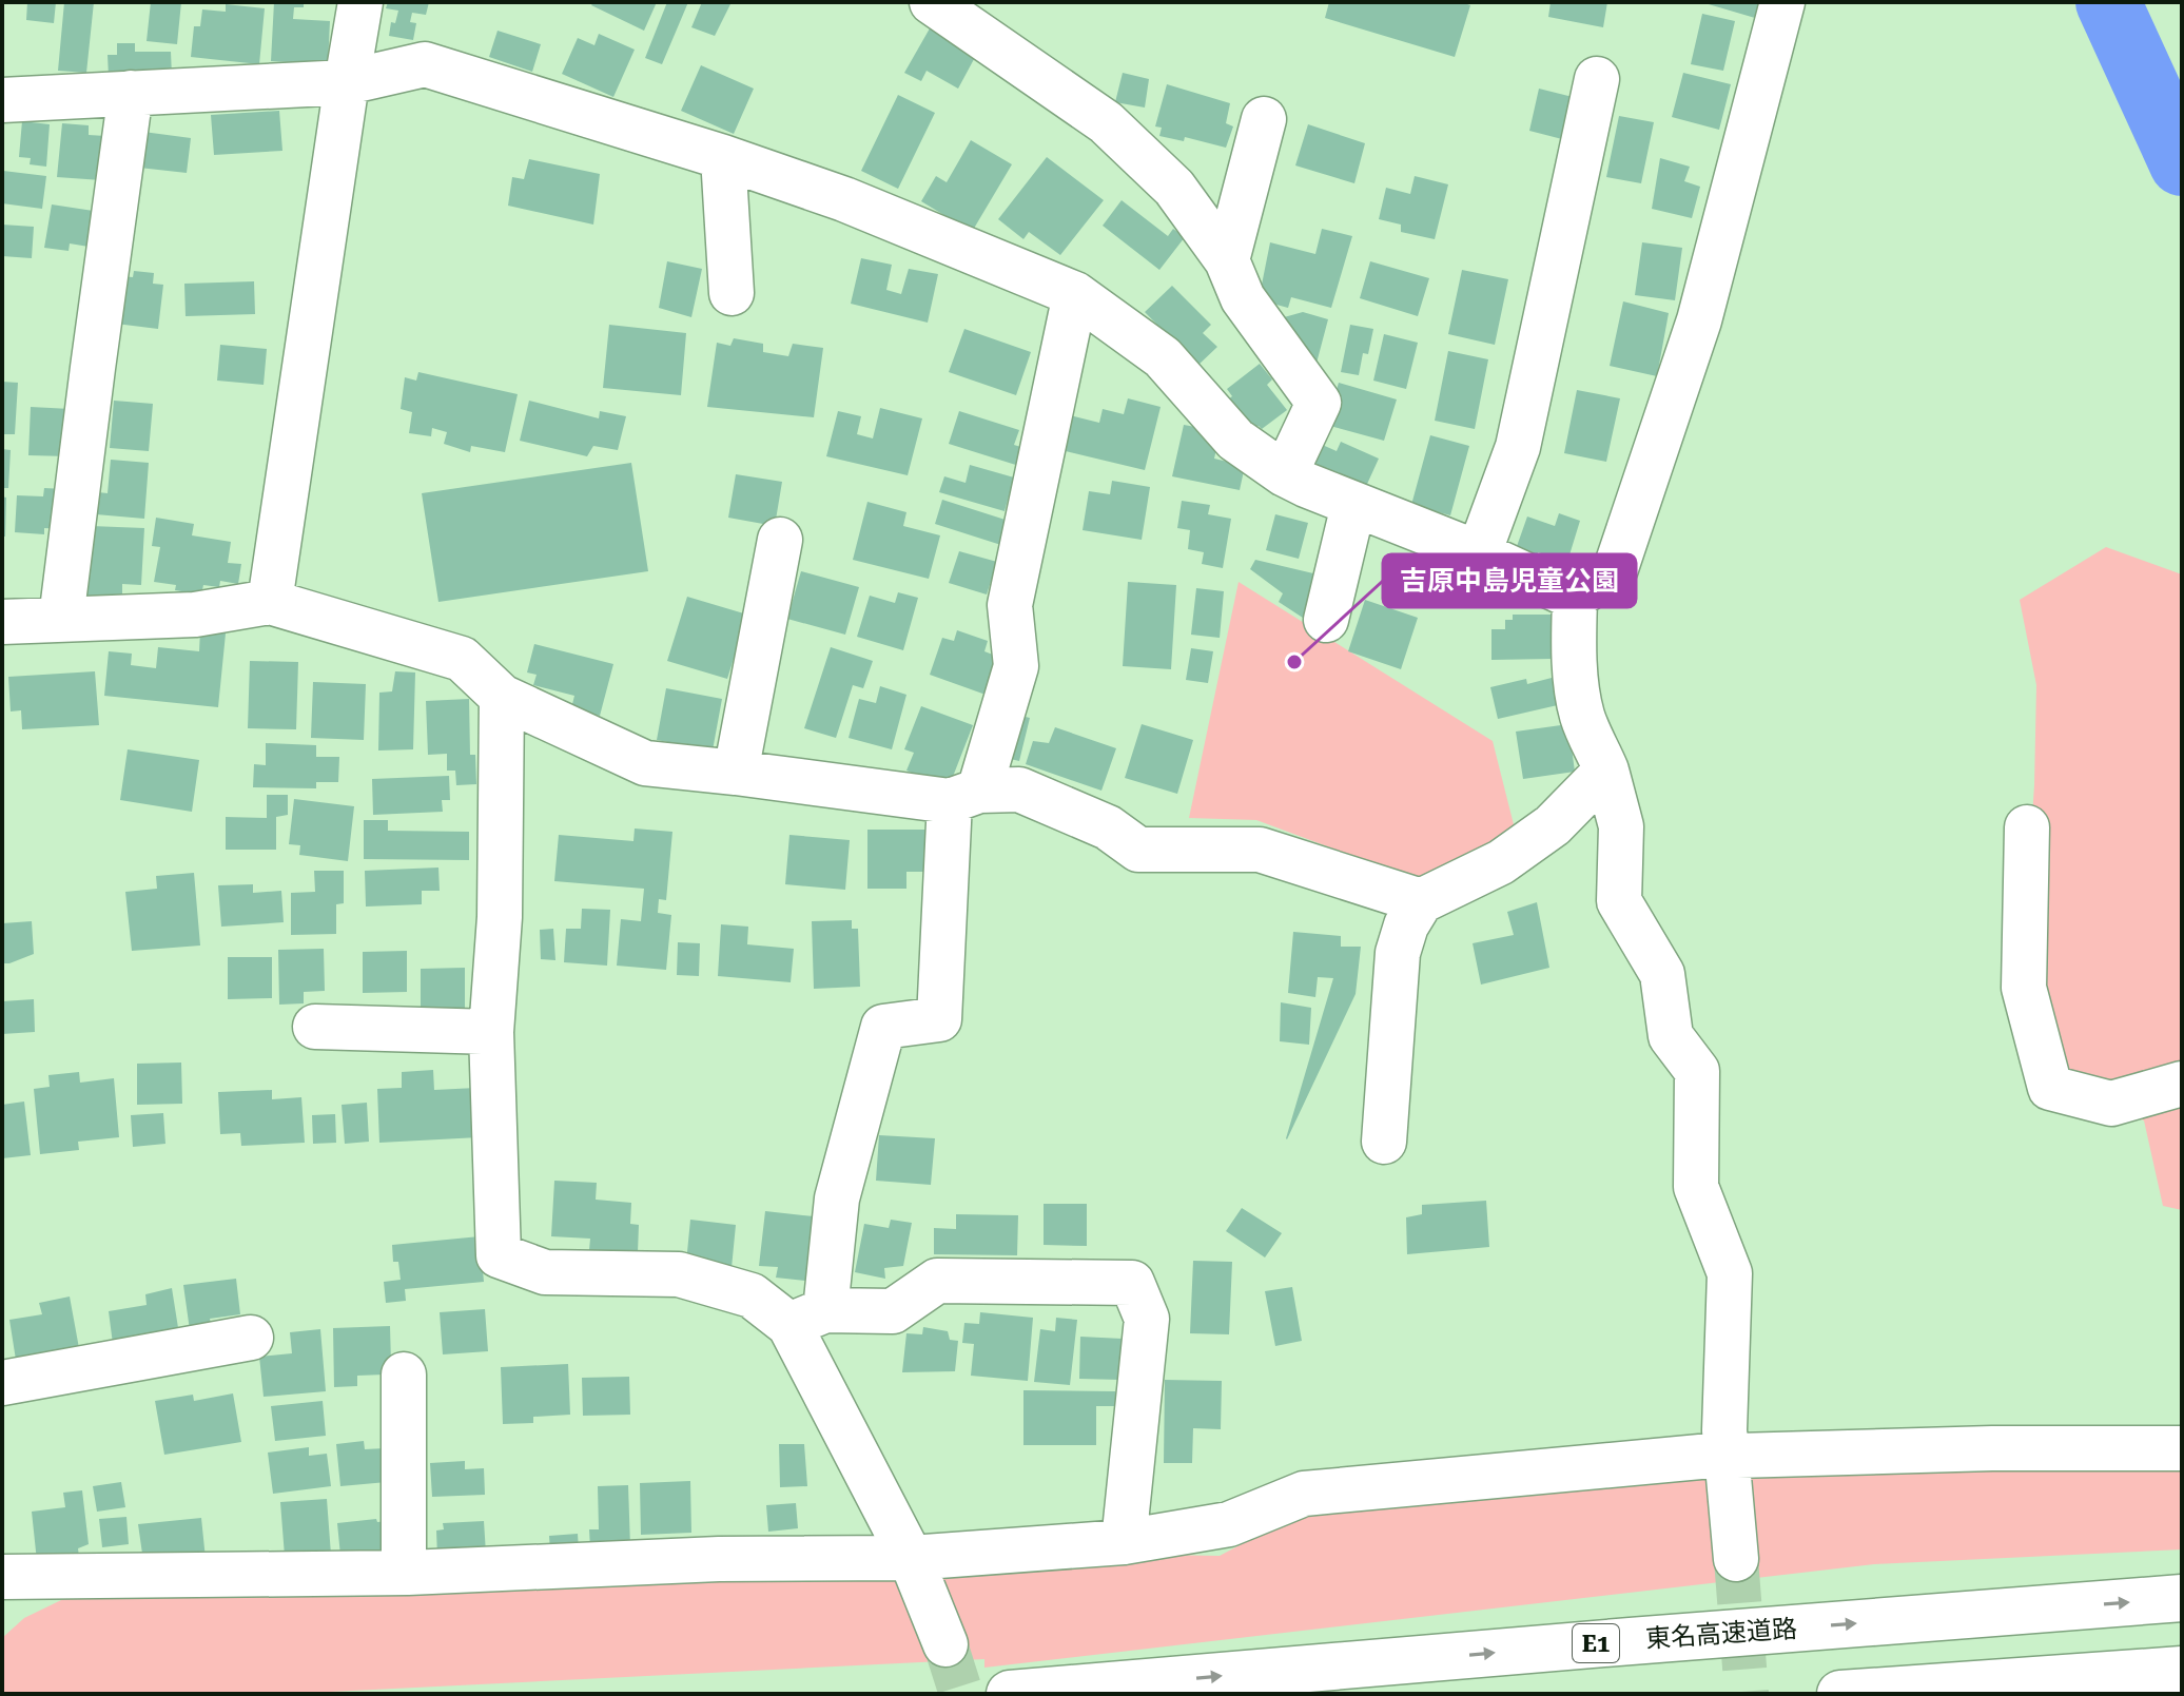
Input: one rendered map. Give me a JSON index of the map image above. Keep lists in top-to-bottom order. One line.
{"streets":{"highway":["東名高速道路","E1"]},"one_way":["東名高速道路"],"places":["吉原中島児童公園"]}
